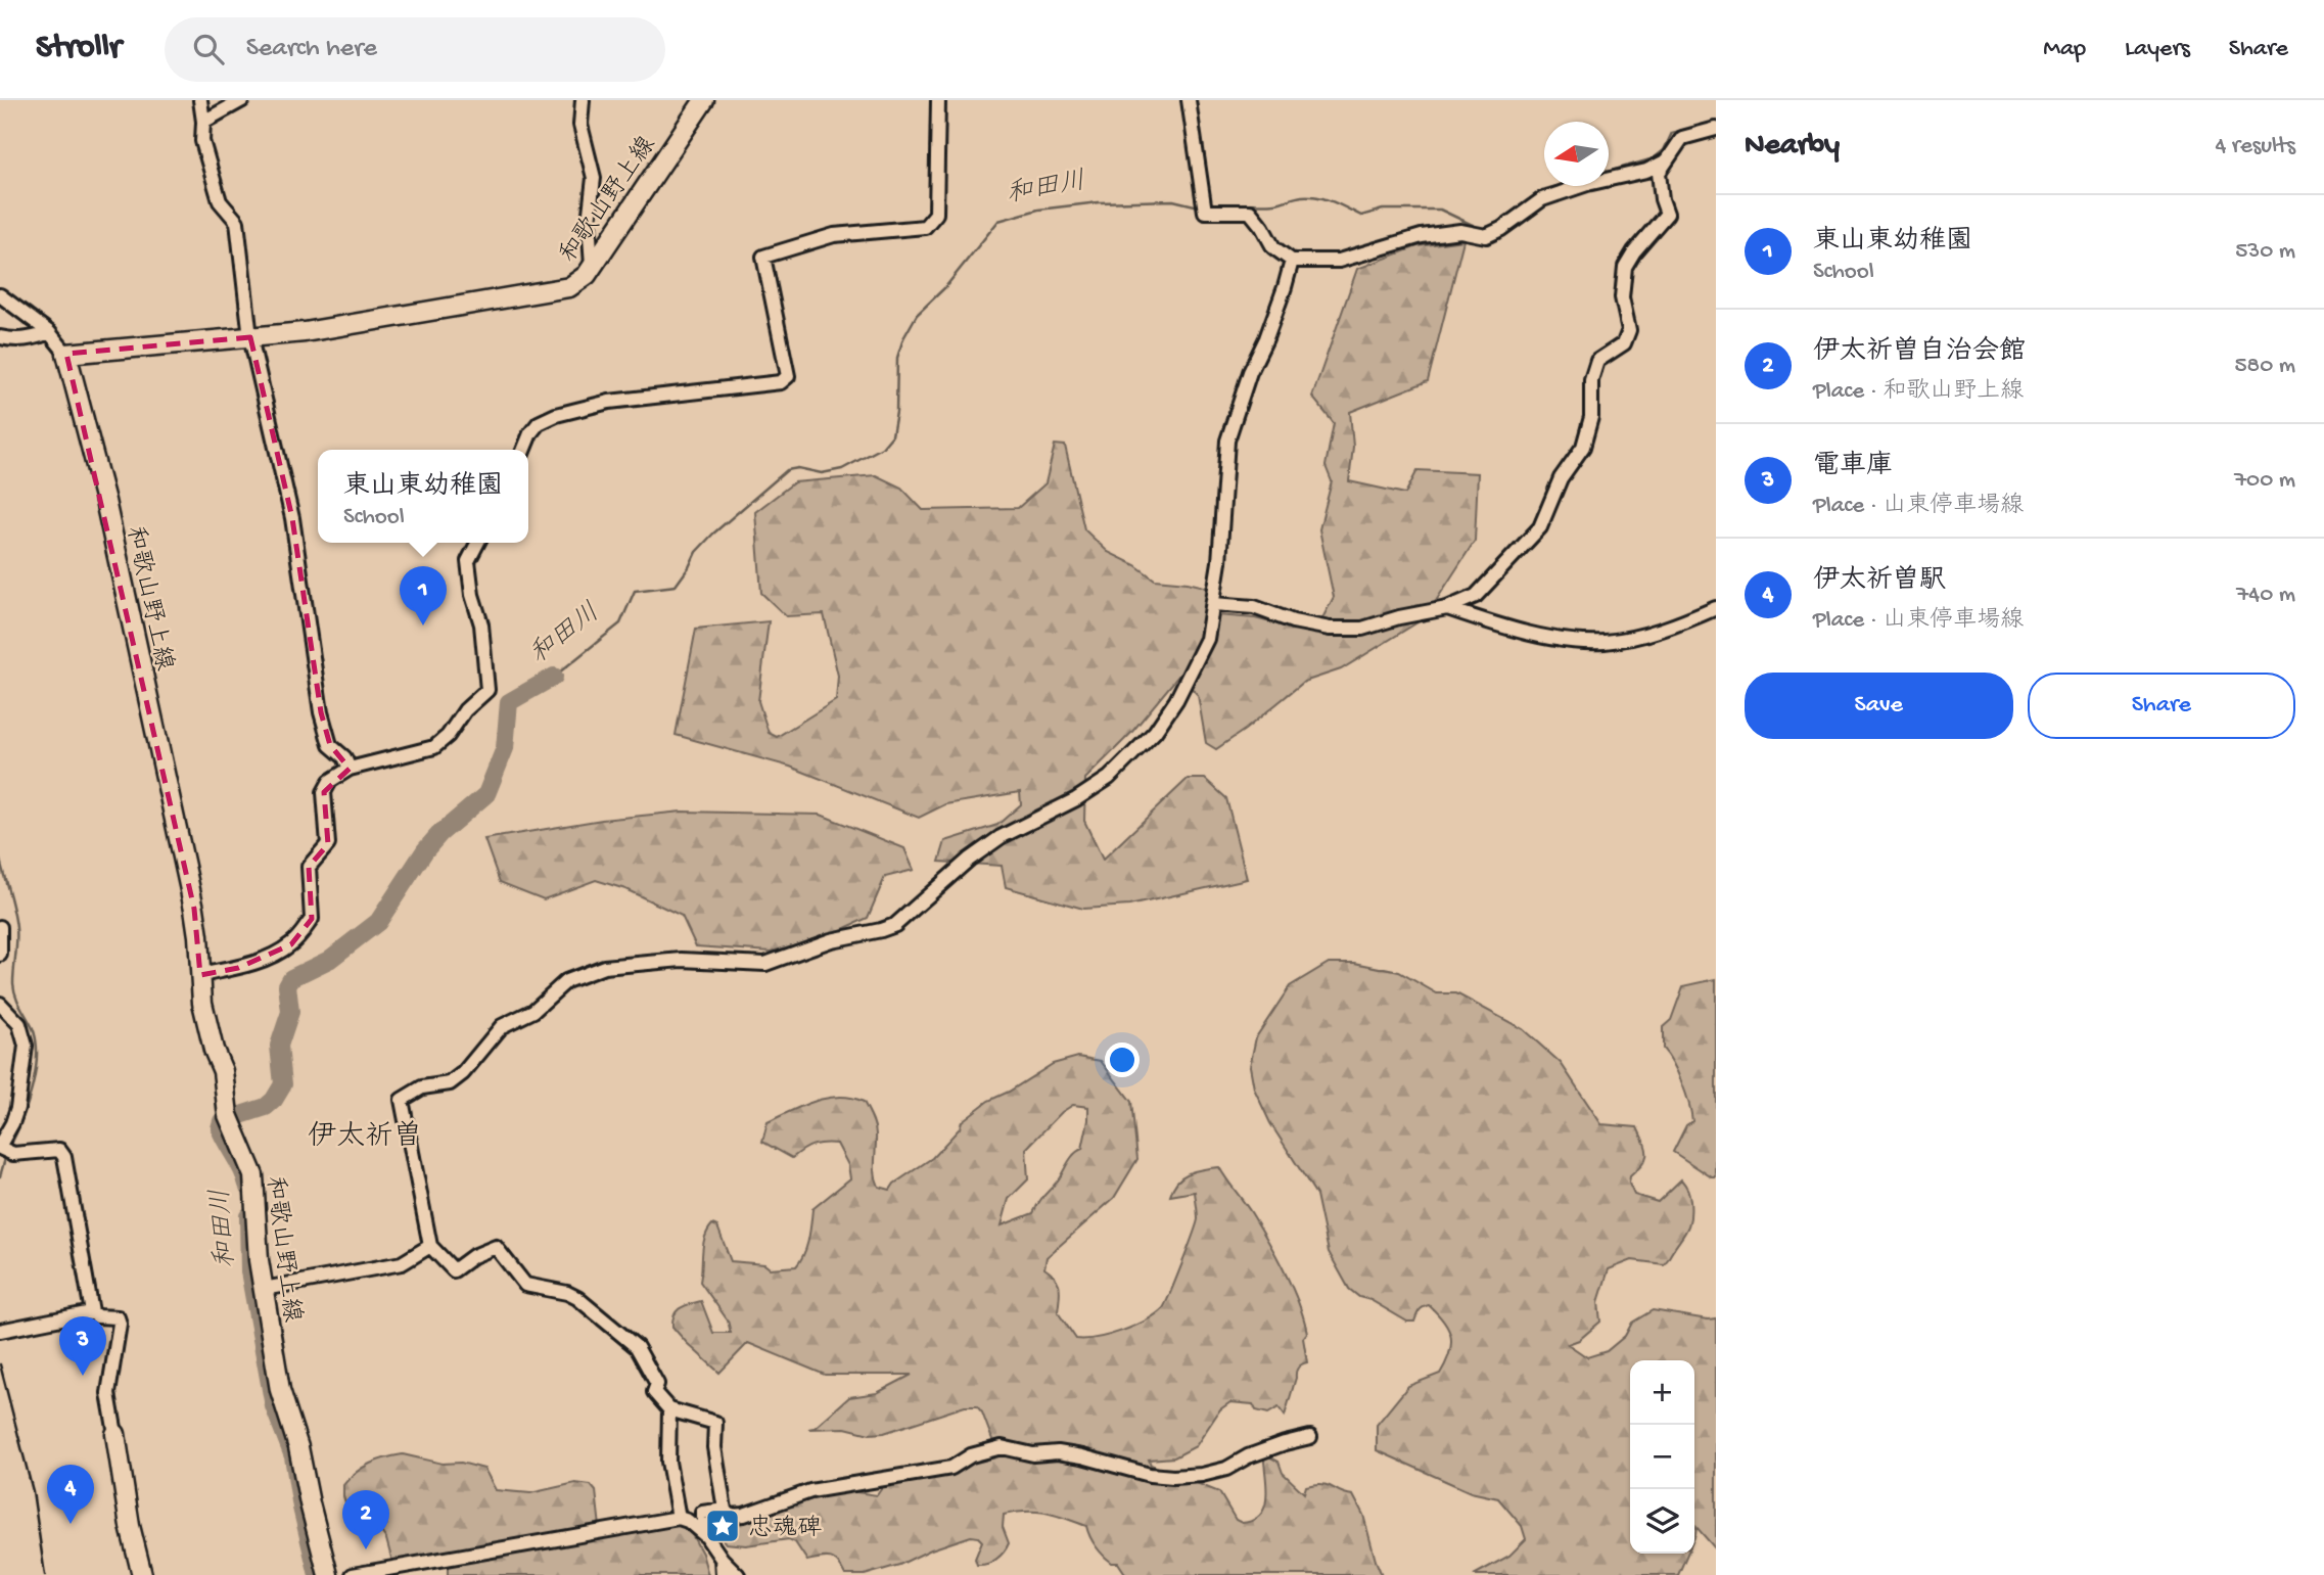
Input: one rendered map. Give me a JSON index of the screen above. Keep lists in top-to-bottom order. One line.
{"streets":{"main road":["和歌山野上線"]},"districts":["伊太祈曽"],"water":["和田川"],"places":{"place":["忠魂碑"]},"north":"left","page":{"header":"Strollr","search":"Search here","nav":["Map","Layers","Share"],"heading":["Nearby","4 results"],"list":[{"mark":"1","name":"東山東幼稚園","note":"School","value":"530 m"},{"mark":"2","name":"伊太祈曽自治会館","note":"Place · 和歌山野上線","value":"580 m"},{"mark":"3","name":"電車庫","note":"Place · 山東停車場線","value":"700 m"},{"mark":"4","name":"伊太祈曽駅","note":"Place · 山東停車場線","value":"740 m"}],"popup":["東山東幼稚園","School"],"pins":["1","3","4","2"],"buttons":["Save","Share"],"map_buttons":["+","−"]}}
